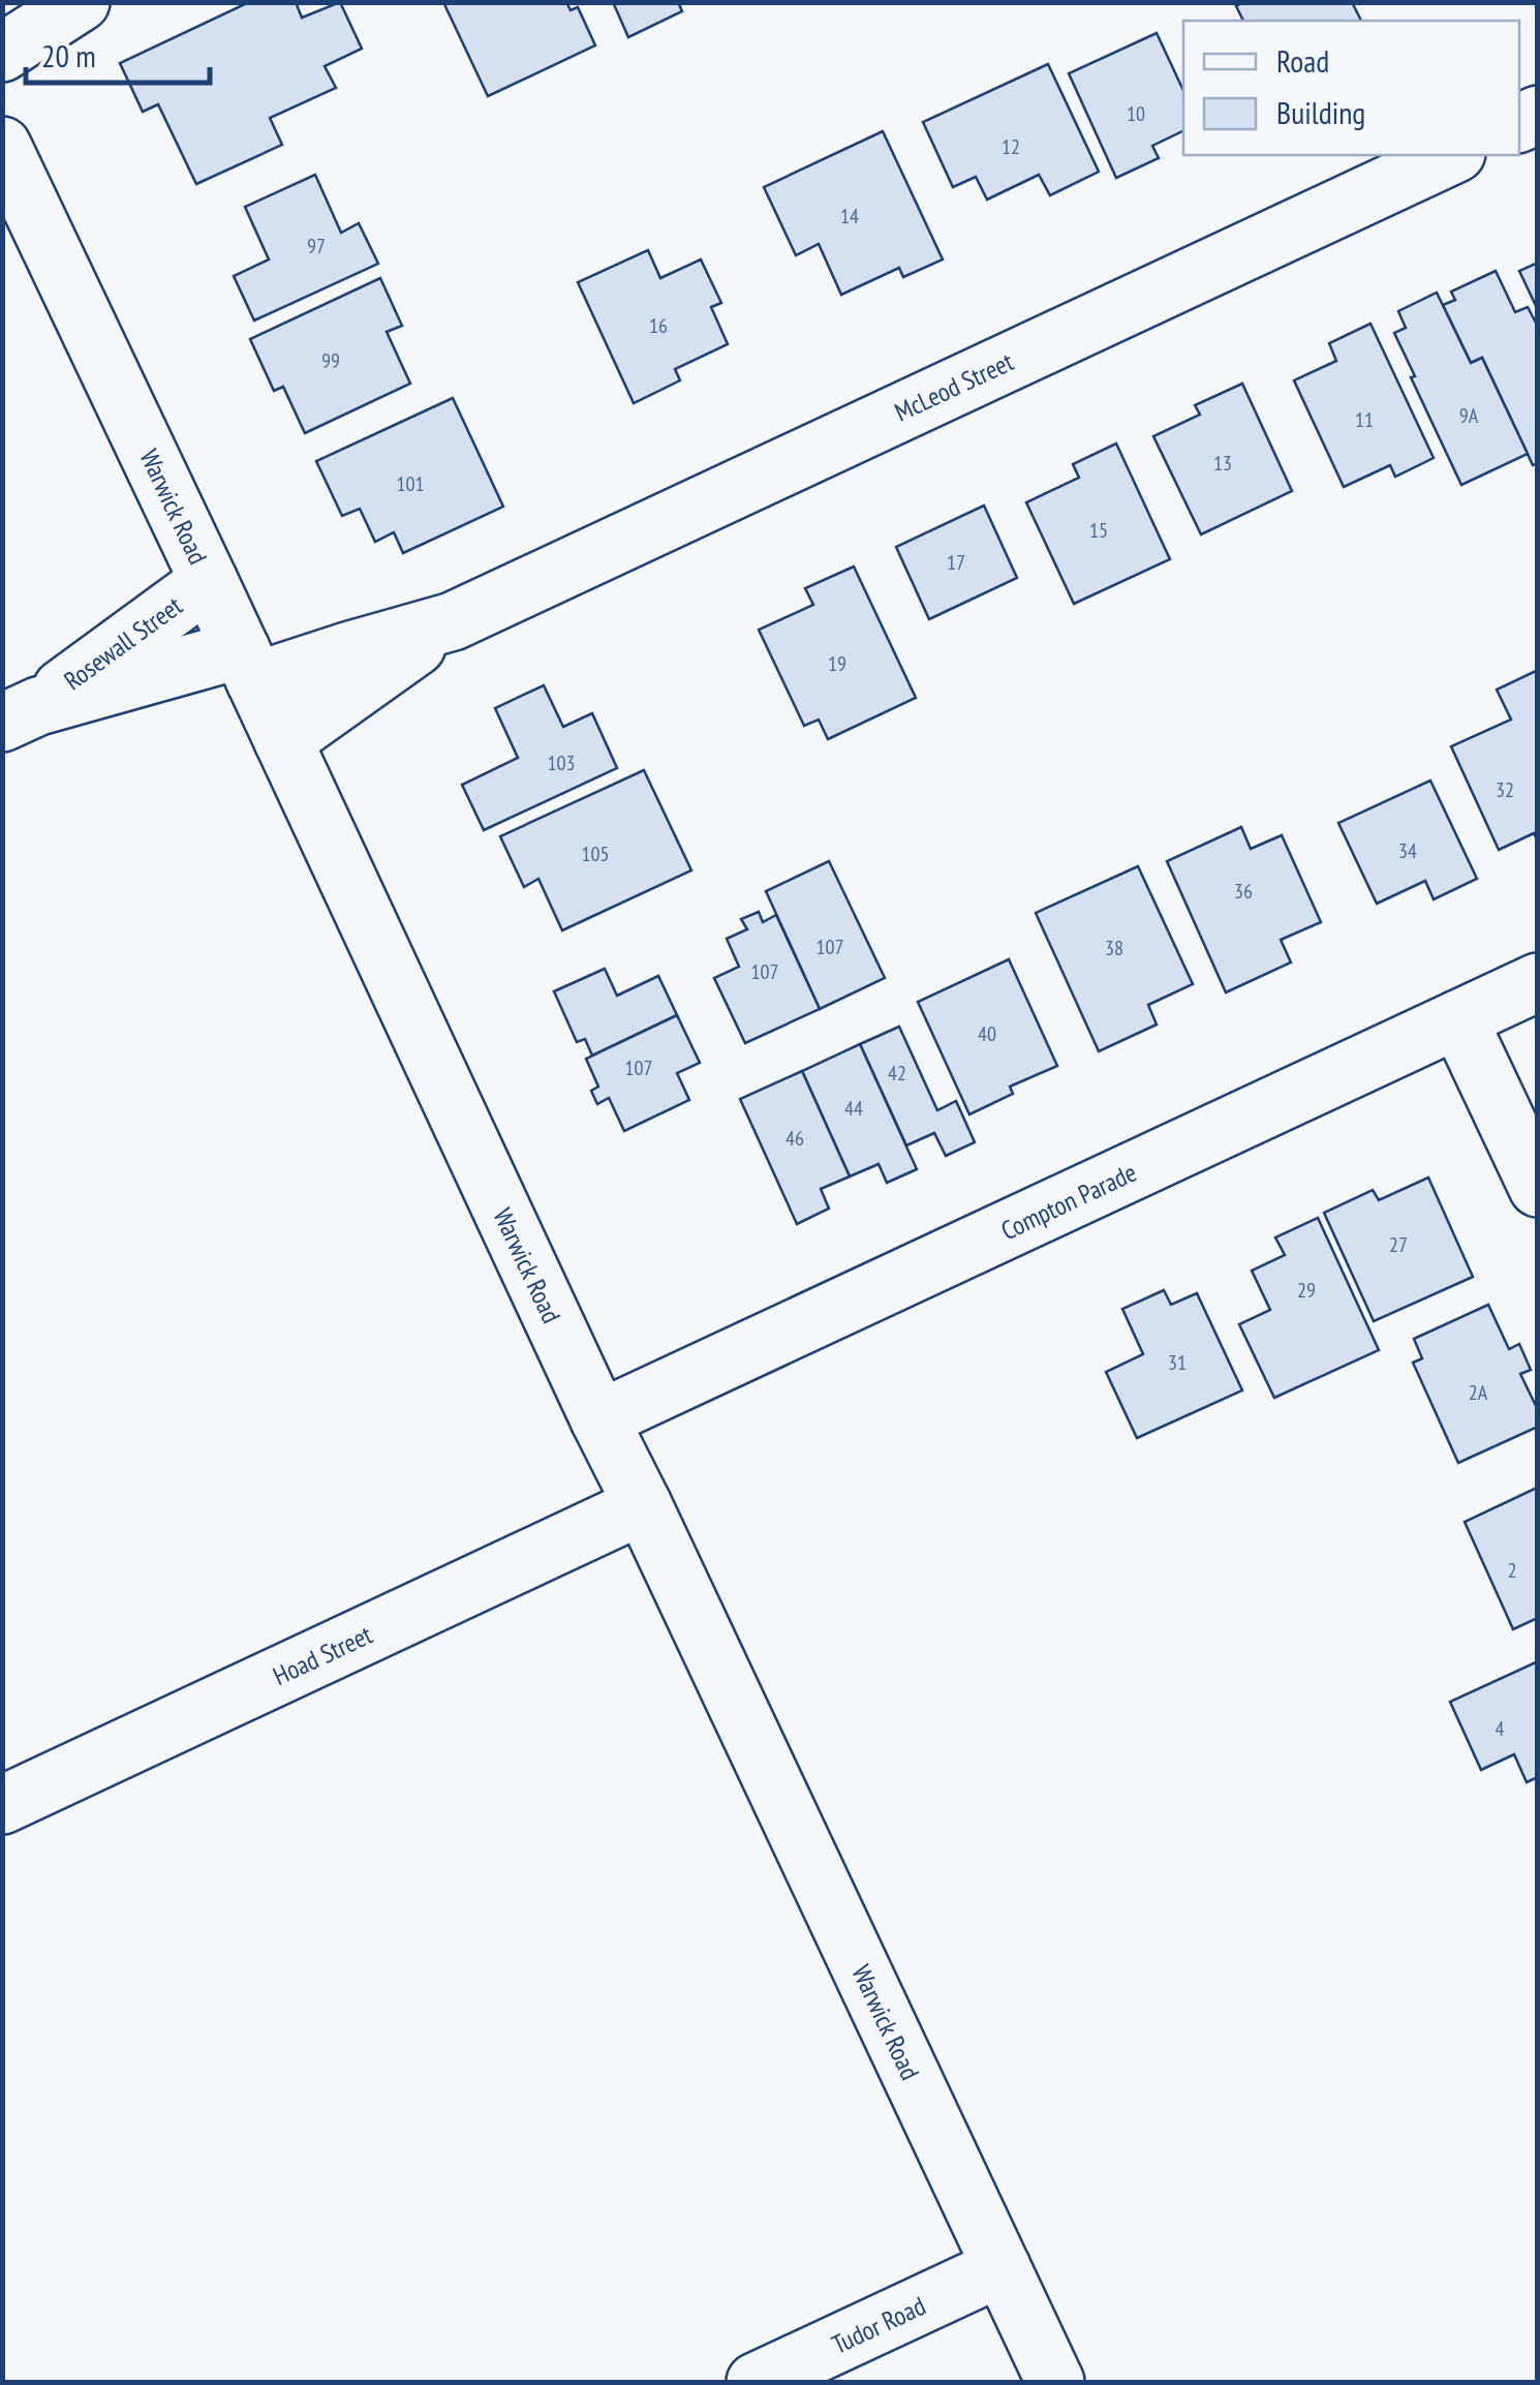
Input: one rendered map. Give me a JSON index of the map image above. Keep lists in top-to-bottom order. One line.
{"streets":{"street":["McLeod Street","Warwick Road","Rosewall Street","Compton Parade","Hoad Street","Tudor Road"]},"crossings":[["McLeod Street","Warwick Road"],["McLeod Street","Rosewall Street"],["Warwick Road","Rosewall Street"],["Warwick Road","Compton Parade"],["Warwick Road","Hoad Street"],["Warwick Road","Tudor Road"]],"house_numbers":["10","12","14","97","16","99","9A","11","13","101","15","17","19","103","32","34","105","36","107","38","107","40","107","42","44","46","27","29","31","2A","2","4"],"legend":["Road","Building"],"scale_bar":"20 m"}
